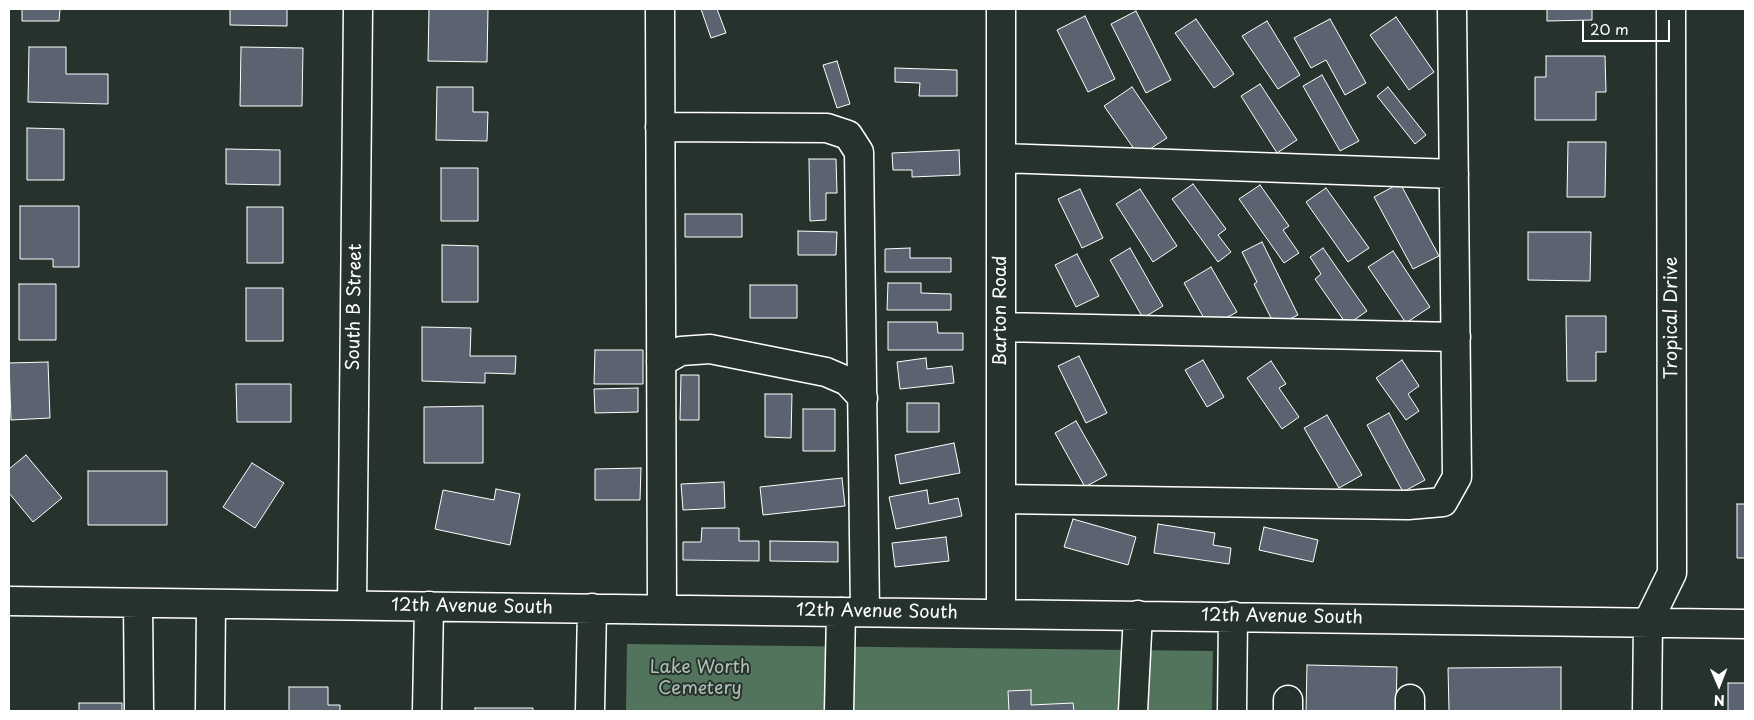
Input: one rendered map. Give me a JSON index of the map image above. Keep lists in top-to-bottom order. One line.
{"streets":{"street":["South B Street","Barton Road","Tropical Drive","12th Avenue South"]},"crossings":[["South B Street","12th Avenue South"],["Barton Road","12th Avenue South"],["Tropical Drive","12th Avenue South"]],"parks":["Lake Worth Cemetery"],"scale_bar":"20 m","north":"bottom"}
